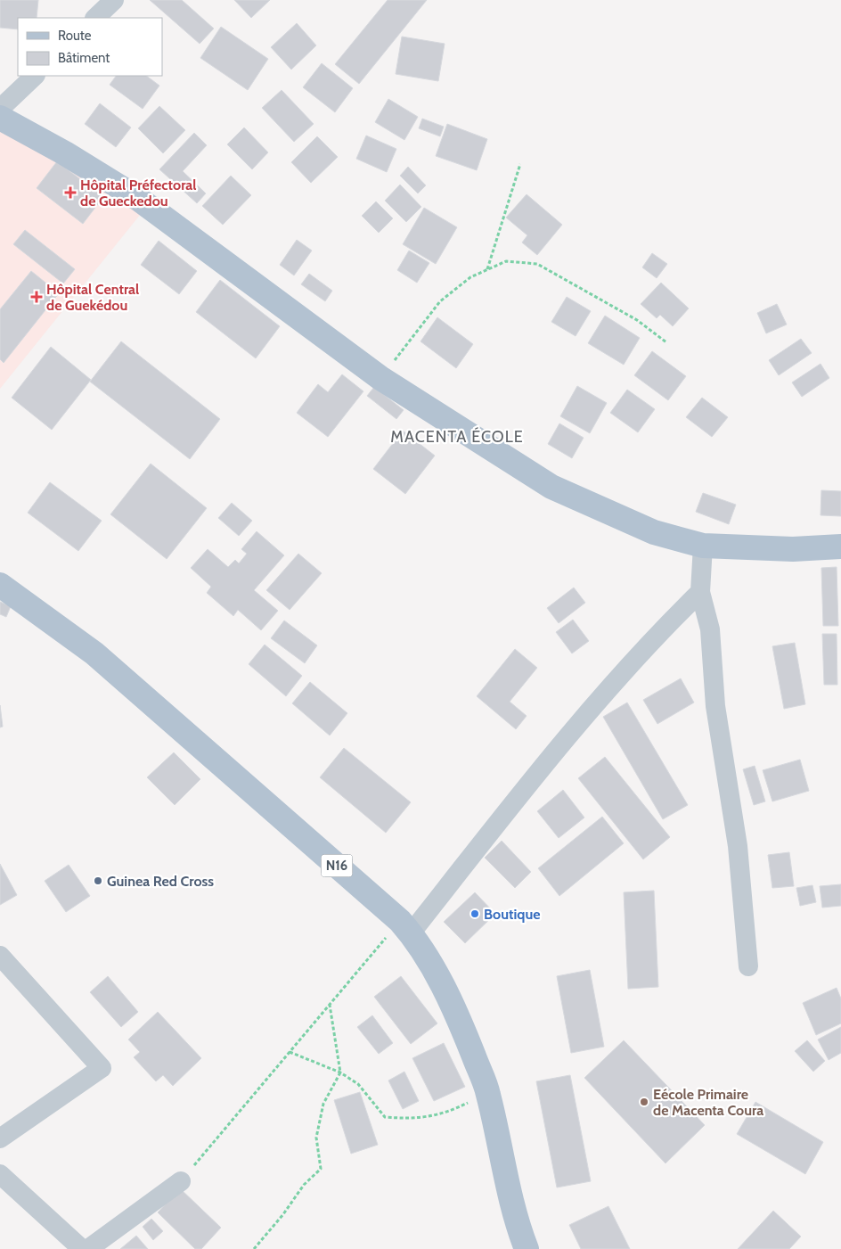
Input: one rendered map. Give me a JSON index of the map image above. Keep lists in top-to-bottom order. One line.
{"streets":{"main road":["N16"]},"districts":["MACENTA ÉCOLE"],"places":{"health":["Hôpital Préfectoral de Gueckedou","Hôpital Central de Guekédou"],"other":["Guinea Red Cross","Boutique","Eécole Primaire de Macenta Coura"]},"legend":["Route","Bâtiment"]}
